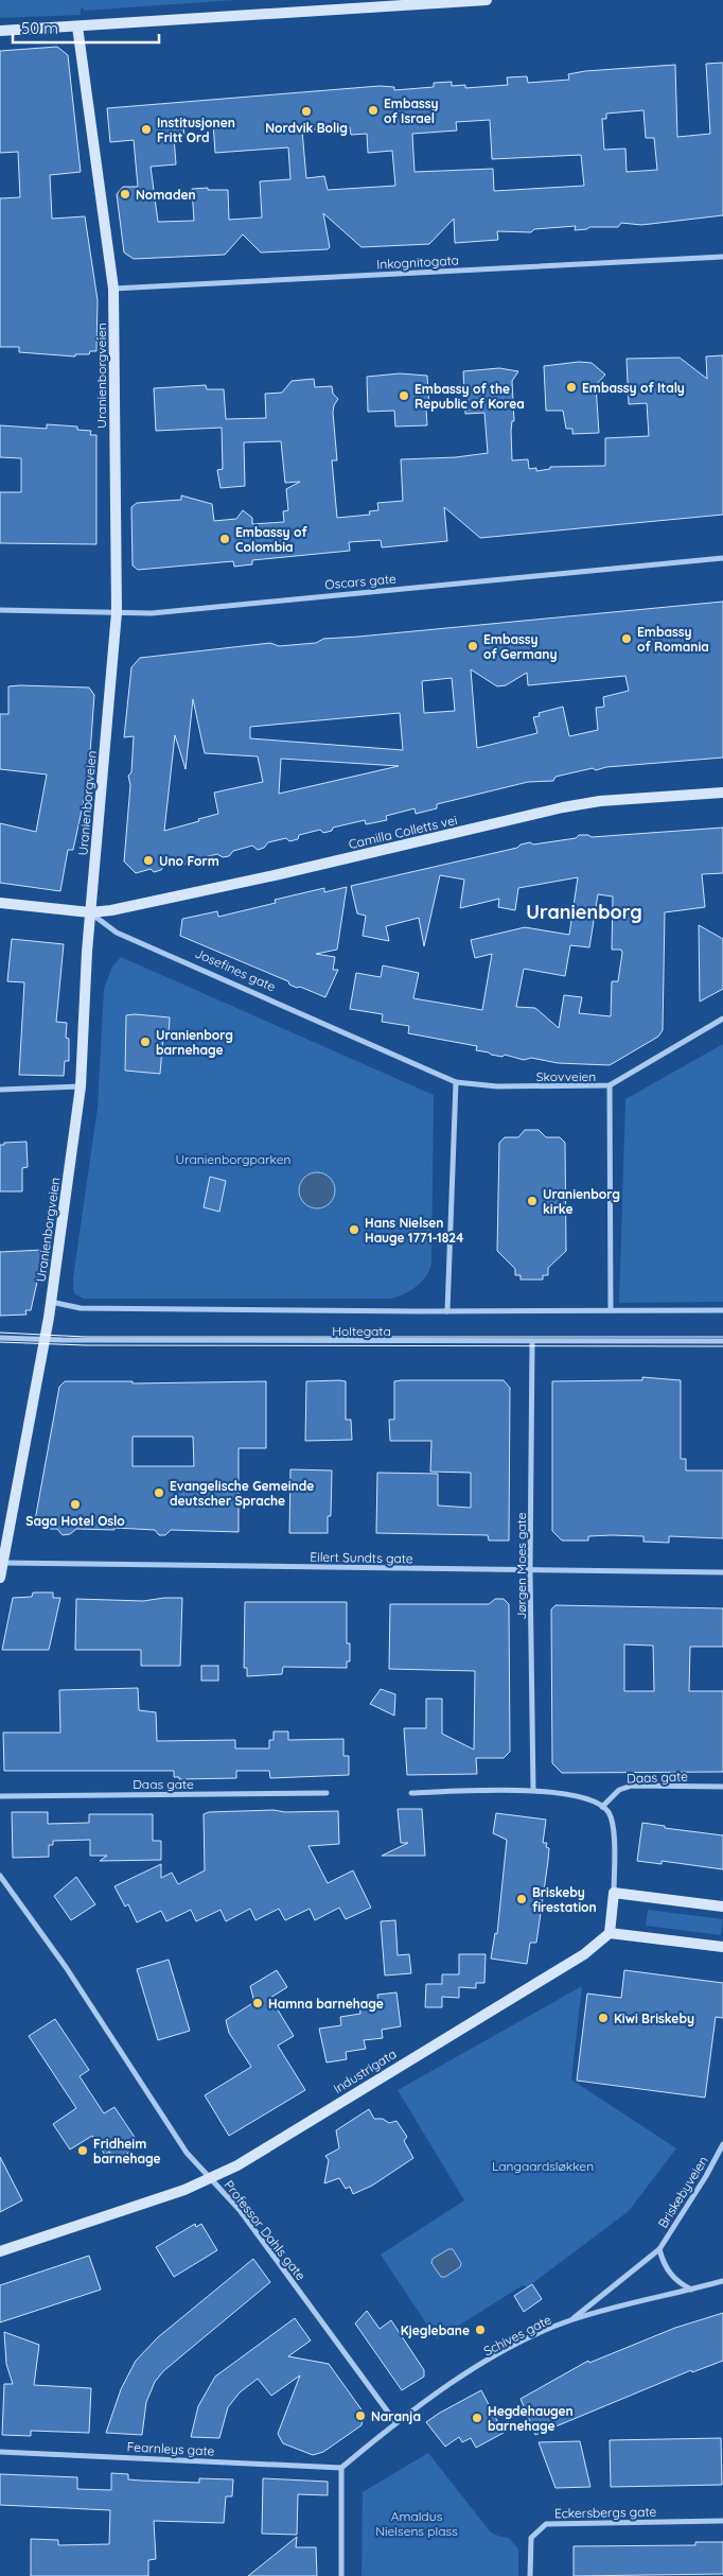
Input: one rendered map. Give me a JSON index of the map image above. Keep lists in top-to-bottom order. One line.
{"streets":{"street":["Inkognitogata","Uranienborgveien","Oscars gate","Camilla Colletts vei","Josefines gate","Skovveien","Holtegata","Eilert Sundts gate","Jørgen Moes gate","Daas gate","Industrigata","Briskebyveien","Professor Dahls gate","Schives gate","Fearnleys gate","Eckersbergs gate"]},"crossings":[["Inkognitogata","Uranienborgveien"],["Uranienborgveien","Oscars gate"],["Uranienborgveien","Camilla Colletts vei"],["Uranienborgveien","Josefines gate"],["Uranienborgveien","Holtegata"],["Uranienborgveien","Eilert Sundts gate"],["Camilla Colletts vei","Josefines gate"],["Josefines gate","Skovveien"],["Holtegata","Jørgen Moes gate"],["Eilert Sundts gate","Jørgen Moes gate"],["Industrigata","Professor Dahls gate"],["Briskebyveien","Schives gate"],["Professor Dahls gate","Schives gate"]],"districts":["Uranienborg"],"parks":["Uranienborgparken","Langaardsløkken","Amaldus Nielsens plass"],"places":["Embassy of Israel","Nordvik Bolig","Institusjonen Fritt Ord","Nomaden","Embassy of Italy","Embassy of the Republic of Korea","Embassy of Colombia","Embassy of Romania","Embassy of Germany","Uno Form","Uranienborg barnehage","Uranienborg kirke","Hans Nielsen Hauge 1771-1824","Evangelische Gemeinde deutscher Sprache","Saga Hotel Oslo","Briskeby firestation","Hamna barnehage","Kiwi Briskeby","Fridheim barnehage","Kjeglebane","Naranja","Hegdehaugen barnehage"],"scale_bar":"50 m"}
